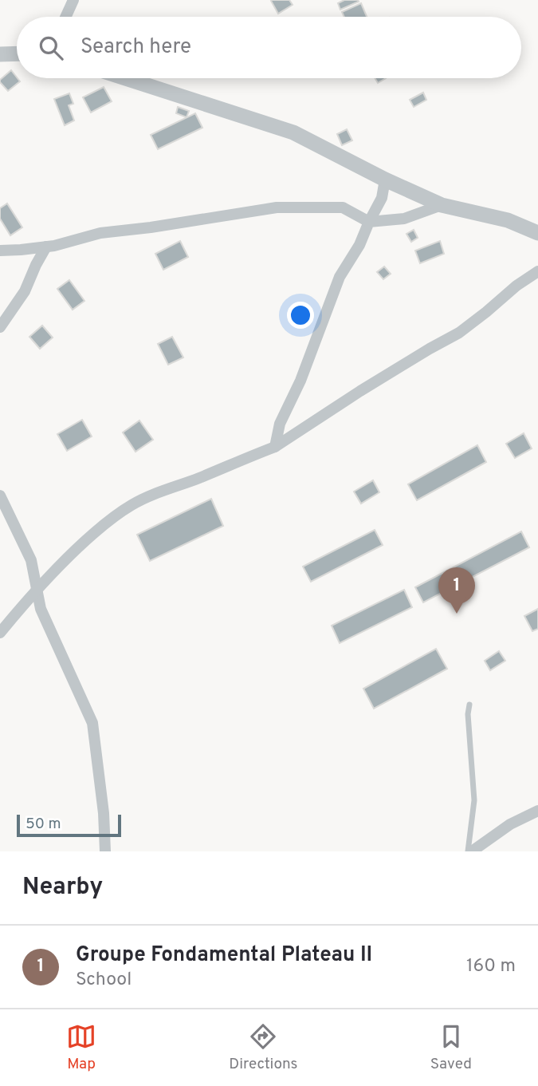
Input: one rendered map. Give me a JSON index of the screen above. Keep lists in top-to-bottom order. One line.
{"scale_bar":"50 m","page":{"search":"Search here","pins":"1","scale":"50 m","heading":"Nearby","list":[{"mark":"1","name":"Groupe Fondamental Plateau II","note":"School","value":"160 m"}],"nav":["Map","Directions","Saved"]}}
